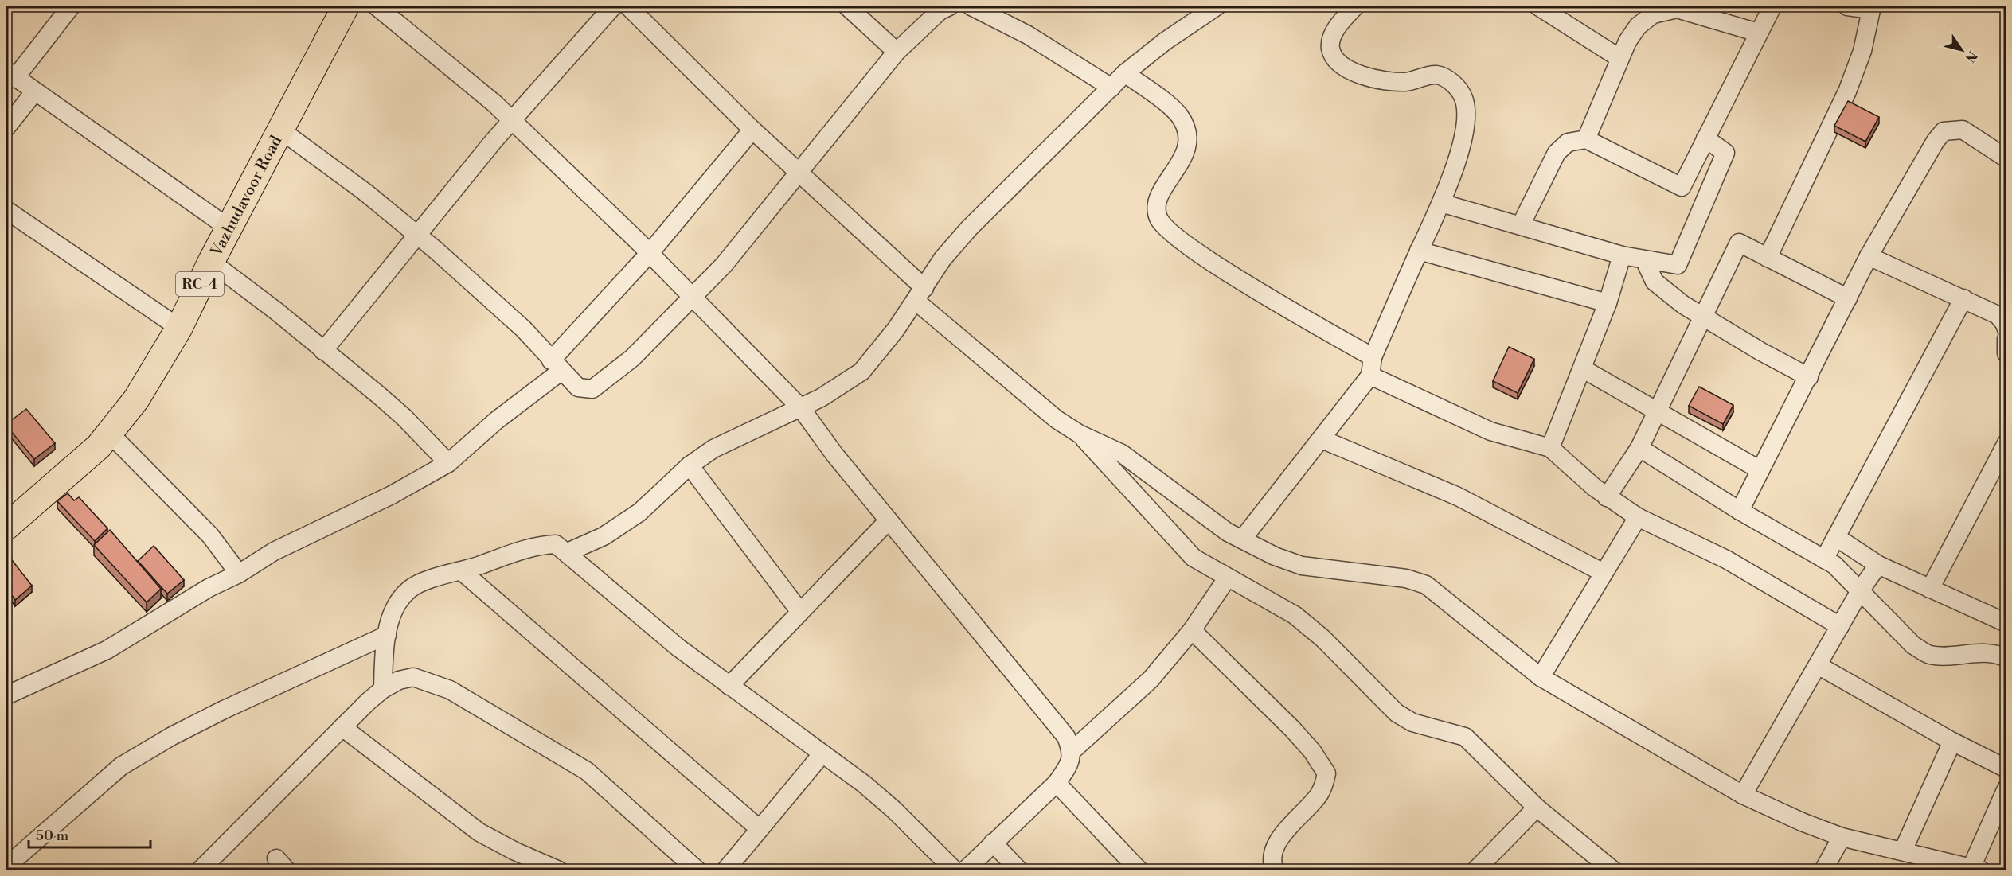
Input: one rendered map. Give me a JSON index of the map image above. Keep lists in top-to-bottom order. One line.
{"streets":{"main road":["Vazhudavoor Road","RC-4"]},"scale_bar":"50 m","north":"bottom right"}
